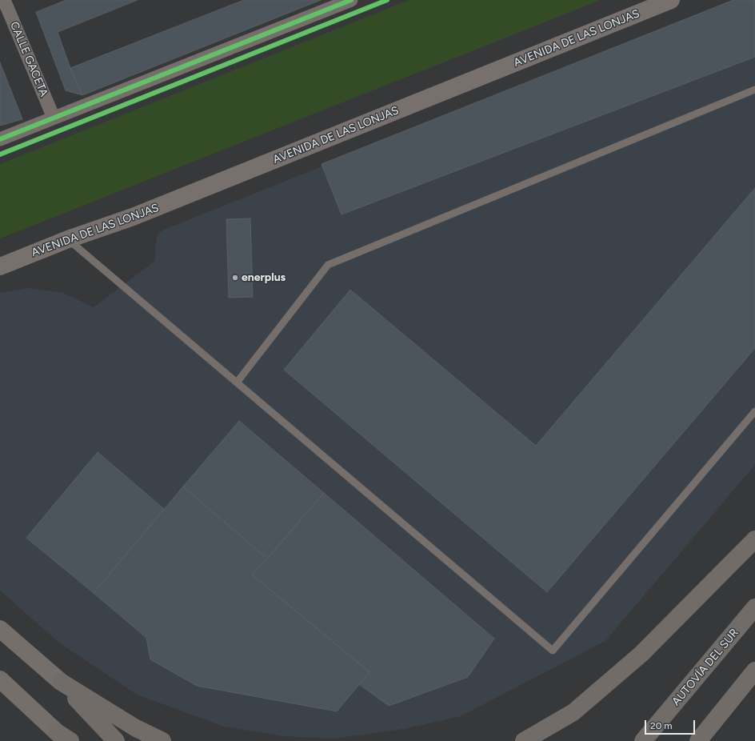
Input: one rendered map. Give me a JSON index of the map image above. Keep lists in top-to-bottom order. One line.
{"streets":{"highway":["AUTOVÍA DEL SUR"],"main road":["AVENIDA DE LAS LONJAS"],"street":["CALLE GACETA"]},"places":["enerplus"],"scale_bar":"20 m"}
